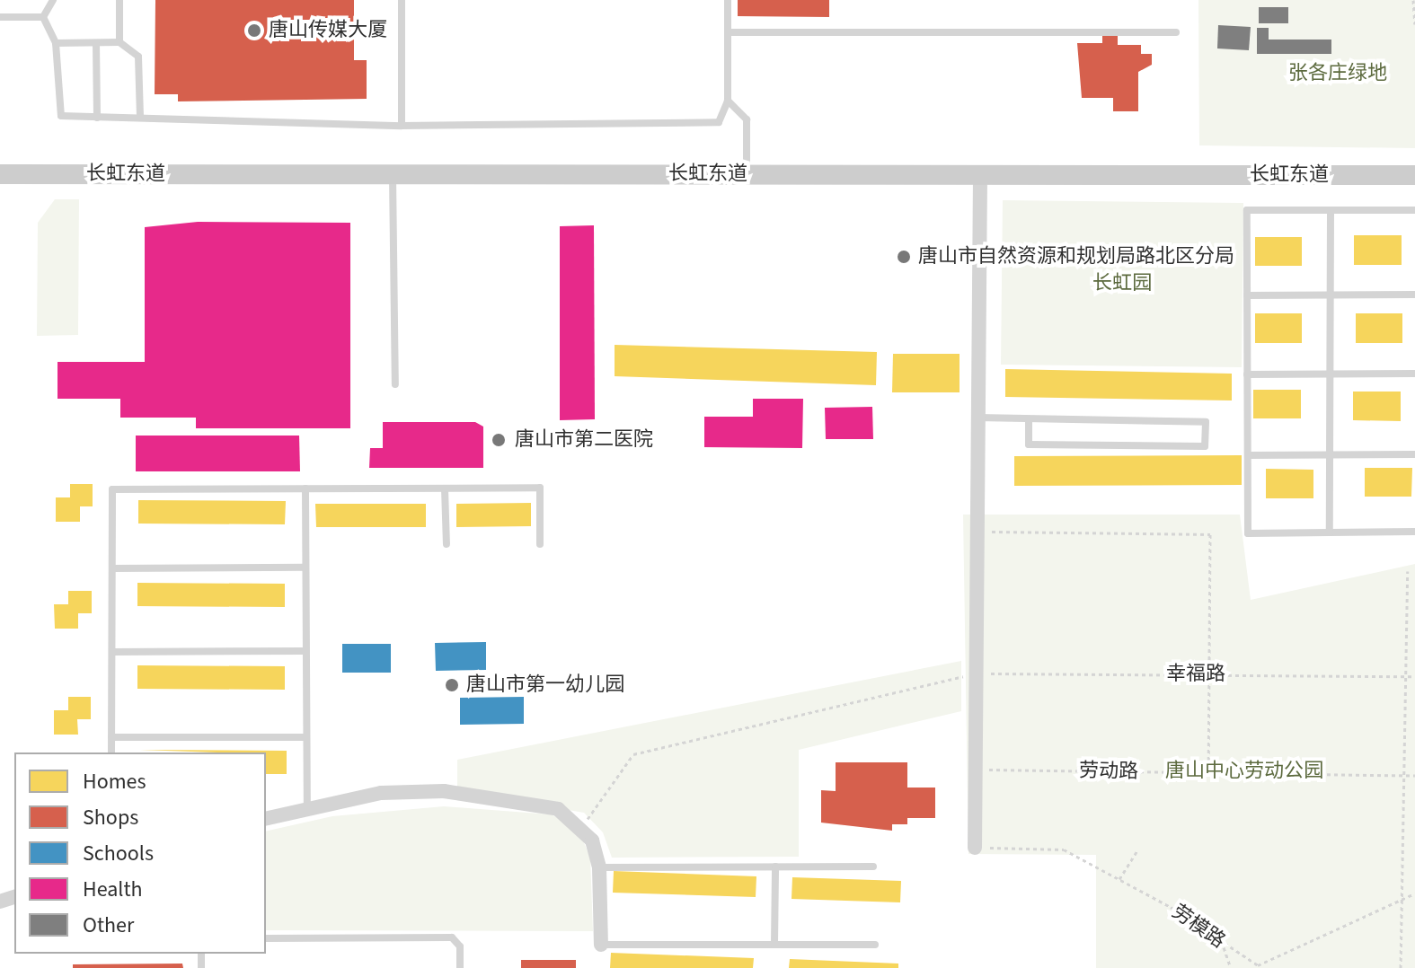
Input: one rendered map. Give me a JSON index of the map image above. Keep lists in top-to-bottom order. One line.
{"streets":{"street":["长虹东道"],"path":["幸福路","劳动路","劳模路"]},"parks":["张各庄绿地","长虹园","唐山中心劳动公园"],"places":["唐山传媒大厦","唐山市自然资源和规划局路北区分局","唐山市第二医院","唐山市第一幼儿园"],"legend":["Homes","Shops","Schools","Health","Other"]}
